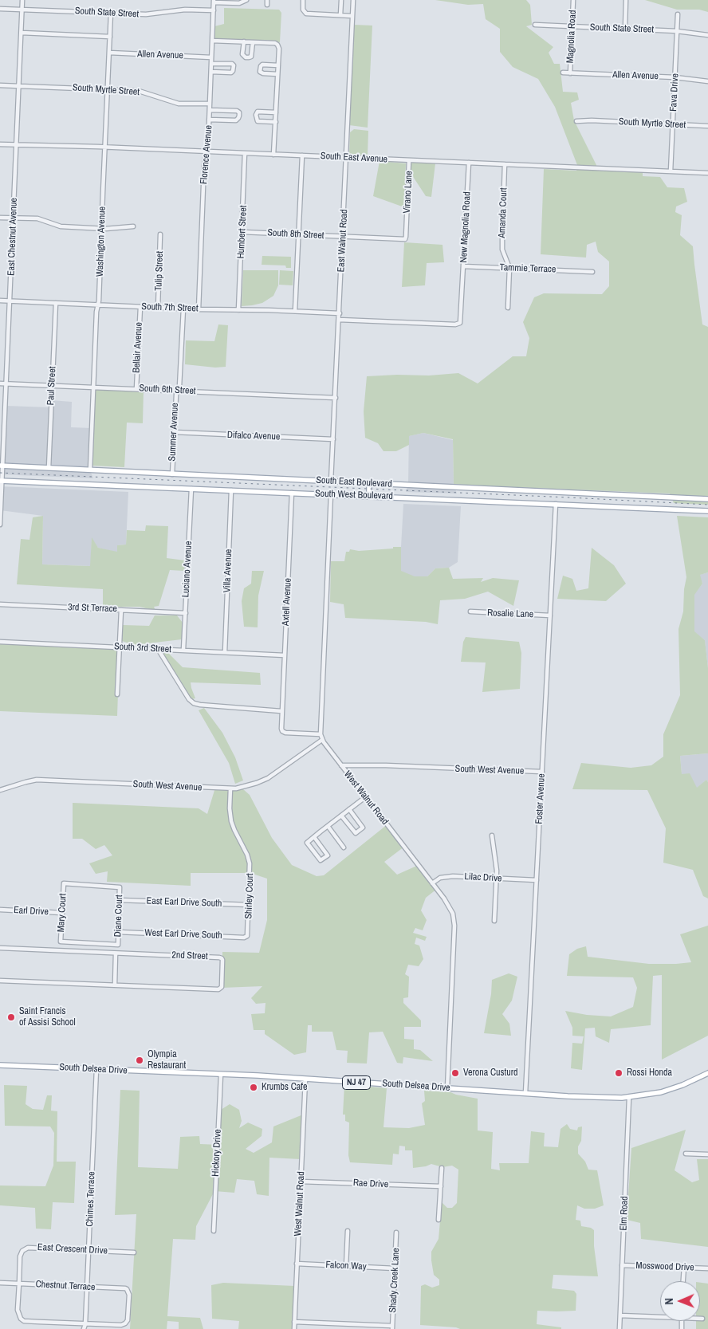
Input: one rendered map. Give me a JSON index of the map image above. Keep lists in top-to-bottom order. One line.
{"streets":{"main road":["South East Boulevard","South West Boulevard","South Delsea Drive","NJ 47"],"street":["South State Street","Magnolia Road","Allen Avenue","South Myrtle Street","Fava Drive","Florence Avenue","South East Avenue","Virano Lane","Amanda Court","New Magnolia Road","Humbert Street","South 8th Street","East Chestnut Avenue","East Walnut Road","Washington Avenue","Tammie Terrace","Tulip Street","South 7th Street","Bellair Avenue","Paul Street","South 6th Street","Summer Avenue","Difalco Avenue","Luciano Avenue","Villa Avenue","Axtell Avenue","3rd St Terrace","Rosalie Lane","South 3rd Street","South West Avenue","West Walnut Road","Foster Avenue","Lilac Drive","Shirley Court","East Earl Drive South","Earl Drive","Mary Court","Diane Court","West Earl Drive South","2nd Street","Hickory Drive","Rae Drive","Chimes Terrace","Elm Road","East Crescent Drive","Falcon Way","Mosswood Drive","Shady Creek Lane","Chestnut Terrace"]},"crossings":[["South State Street","Magnolia Road"],["South State Street","Fava Drive"],["South State Street","Florence Avenue"],["South State Street","East Chestnut Avenue"],["South State Street","Washington Avenue"],["Magnolia Road","Allen Avenue"],["Allen Avenue","Fava Drive"],["Allen Avenue","Florence Avenue"],["Allen Avenue","Washington Avenue"],["South Myrtle Street","Fava Drive"],["South Myrtle Street","Florence Avenue"],["South Myrtle Street","East Chestnut Avenue"],["South Myrtle Street","Washington Avenue"],["Fava Drive","South East Avenue"],["Florence Avenue","South East Avenue"],["Florence Avenue","South 7th Street"],["South East Avenue","Virano Lane"],["South East Avenue","Amanda Court"],["South East Avenue","New Magnolia Road"],["South East Avenue","Humbert Street"],["South East Avenue","East Chestnut Avenue"],["South East Avenue","East Walnut Road"],["South East Avenue","Washington Avenue"],["Virano Lane","South 8th Street"],["Amanda Court","Tammie Terrace"],["New Magnolia Road","East Walnut Road"],["New Magnolia Road","Tammie Terrace"],["Humbert Street","South 8th Street"],["Humbert Street","South 7th Street"],["South 8th Street","East Walnut Road"],["East Chestnut Avenue","South 7th Street"],["East Chestnut Avenue","South 6th Street"],["East Chestnut Avenue","South East Boulevard"],["East Chestnut Avenue","South West Boulevard"],["East Walnut Road","South 7th Street"],["East Walnut Road","South 6th Street"],["East Walnut Road","Difalco Avenue"],["East Walnut Road","South East Boulevard"],["Washington Avenue","South 7th Street"],["Washington Avenue","South 6th Street"],["Washington Avenue","South East Boulevard"],["Tulip Street","South 7th Street"],["South 7th Street","Bellair Avenue"],["South 7th Street","Paul Street"],["Bellair Avenue","South 6th Street"],["Paul Street","South 6th Street"],["Paul Street","South East Boulevard"],["South 6th Street","Summer Avenue"],["Summer Avenue","Difalco Avenue"],["Summer Avenue","South East Boulevard"],["South West Boulevard","Luciano Avenue"],["South West Boulevard","Villa Avenue"],["South West Boulevard","Axtell Avenue"],["South West Boulevard","West Walnut Road"],["South West Boulevard","Foster Avenue"],["Luciano Avenue","3rd St Terrace"],["Luciano Avenue","South 3rd Street"],["Villa Avenue","South 3rd Street"],["Axtell Avenue","South 3rd Street"],["Axtell Avenue","West Walnut Road"],["Rosalie Lane","Foster Avenue"],["South West Avenue","West Walnut Road"],["South West Avenue","Foster Avenue"],["South West Avenue","Shirley Court"],["West Walnut Road","Lilac Drive"],["West Walnut Road","South Delsea Drive"],["West Walnut Road","Rae Drive"],["West Walnut Road","Falcon Way"],["Foster Avenue","Lilac Drive"],["Foster Avenue","South Delsea Drive"],["Shirley Court","East Earl Drive South"],["Shirley Court","West Earl Drive South"],["East Earl Drive South","Diane Court"],["Earl Drive","Mary Court"],["Mary Court","Diane Court"],["Diane Court","West Earl Drive South"],["South Delsea Drive","Hickory Drive"],["South Delsea Drive","Chimes Terrace"],["South Delsea Drive","Elm Road"],["Chimes Terrace","East Crescent Drive"],["Chimes Terrace","Chestnut Terrace"],["Elm Road","Mosswood Drive"],["East Crescent Drive","Chestnut Terrace"],["Falcon Way","Shady Creek Lane"]],"places":["Saint Francis of Assisi School","Olympia Restaurant","Verona Custurd","Rossi Honda","Krumbs Cafe"],"north":"left"}
